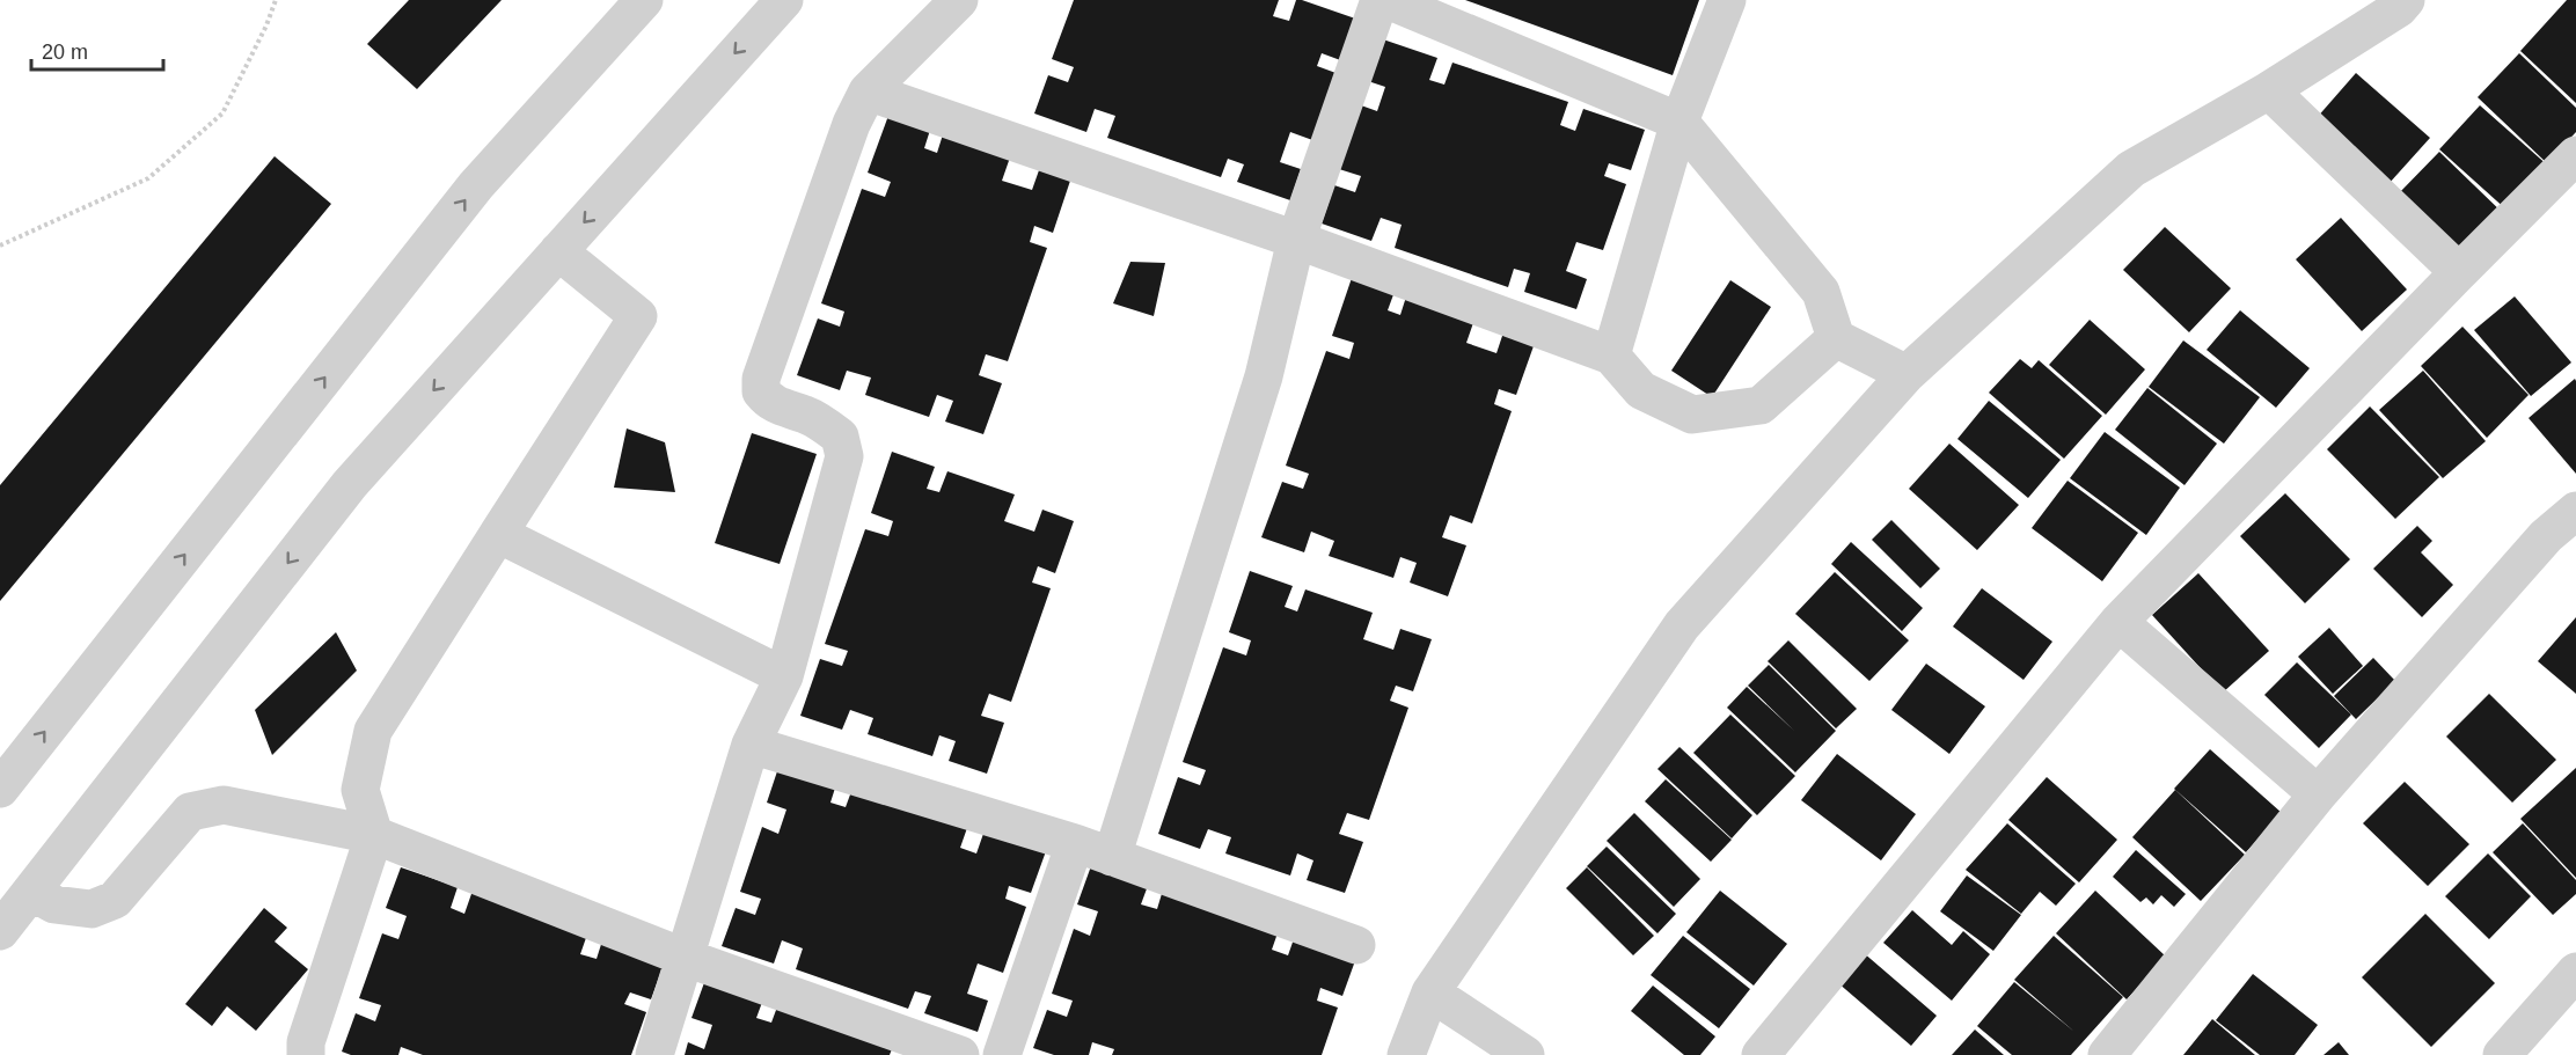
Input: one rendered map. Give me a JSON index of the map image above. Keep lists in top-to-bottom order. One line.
{"scale_bar":"20 m"}
